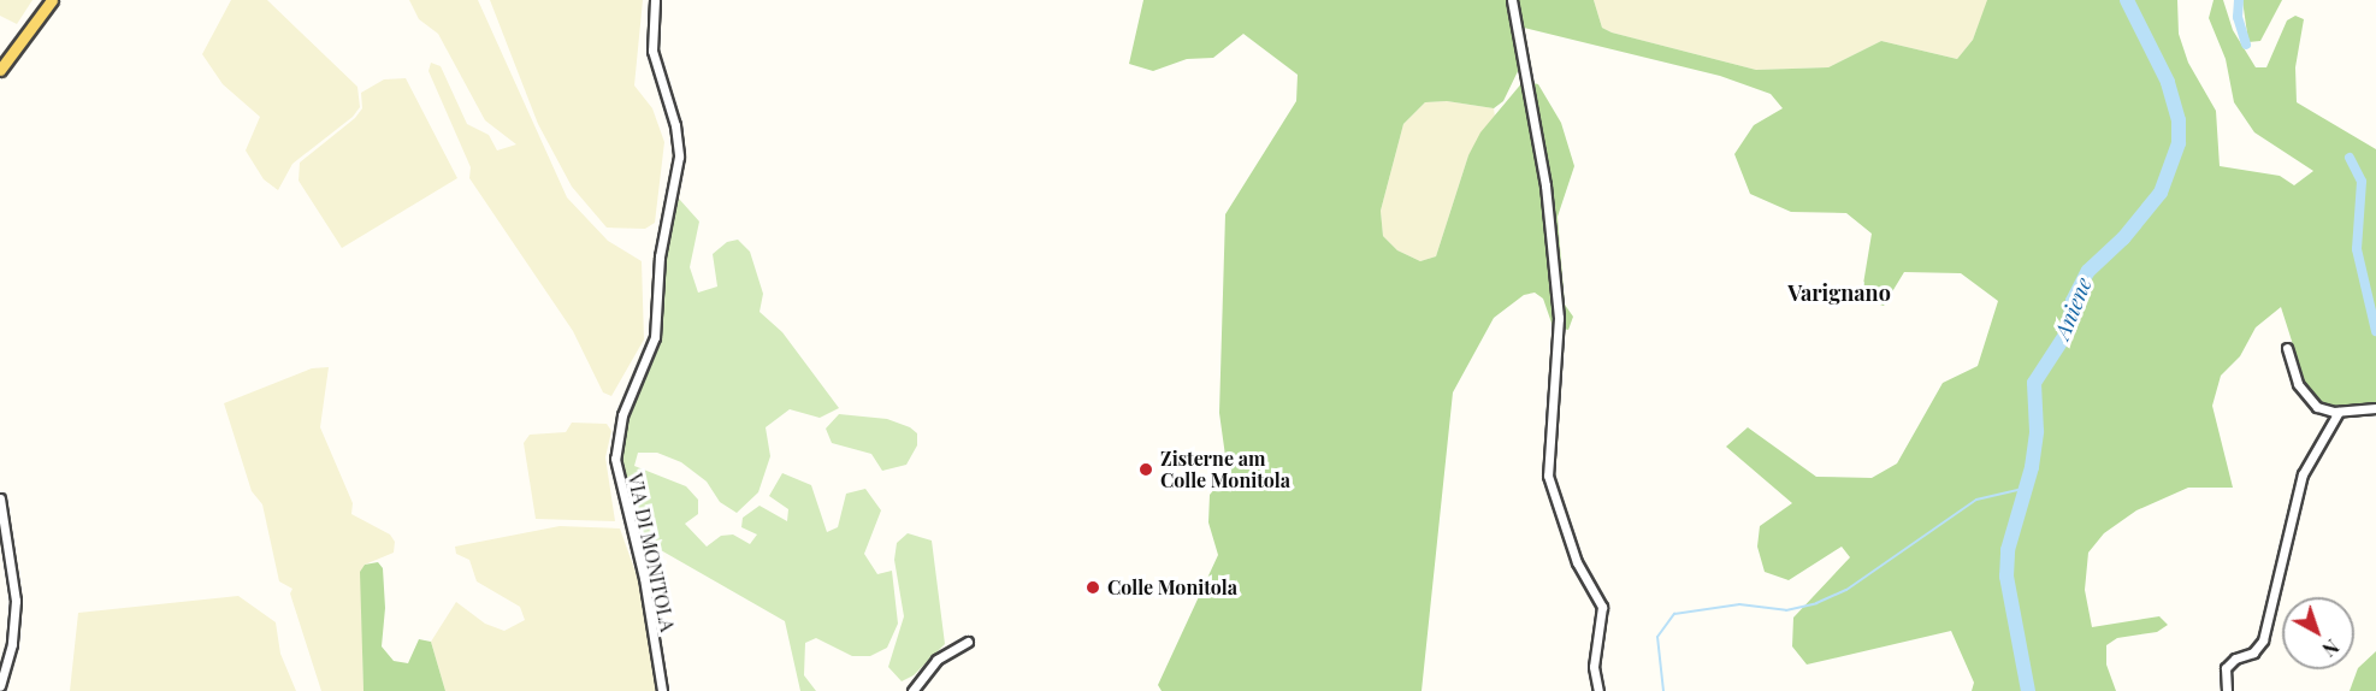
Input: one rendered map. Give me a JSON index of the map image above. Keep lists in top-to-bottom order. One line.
{"streets":{"street":["VIA DI MONITOLA"]},"districts":["Varignano"],"water":["Aniene"],"places":["Zisterne am Colle Monitola","Colle Monitola"],"north":"bottom right"}
